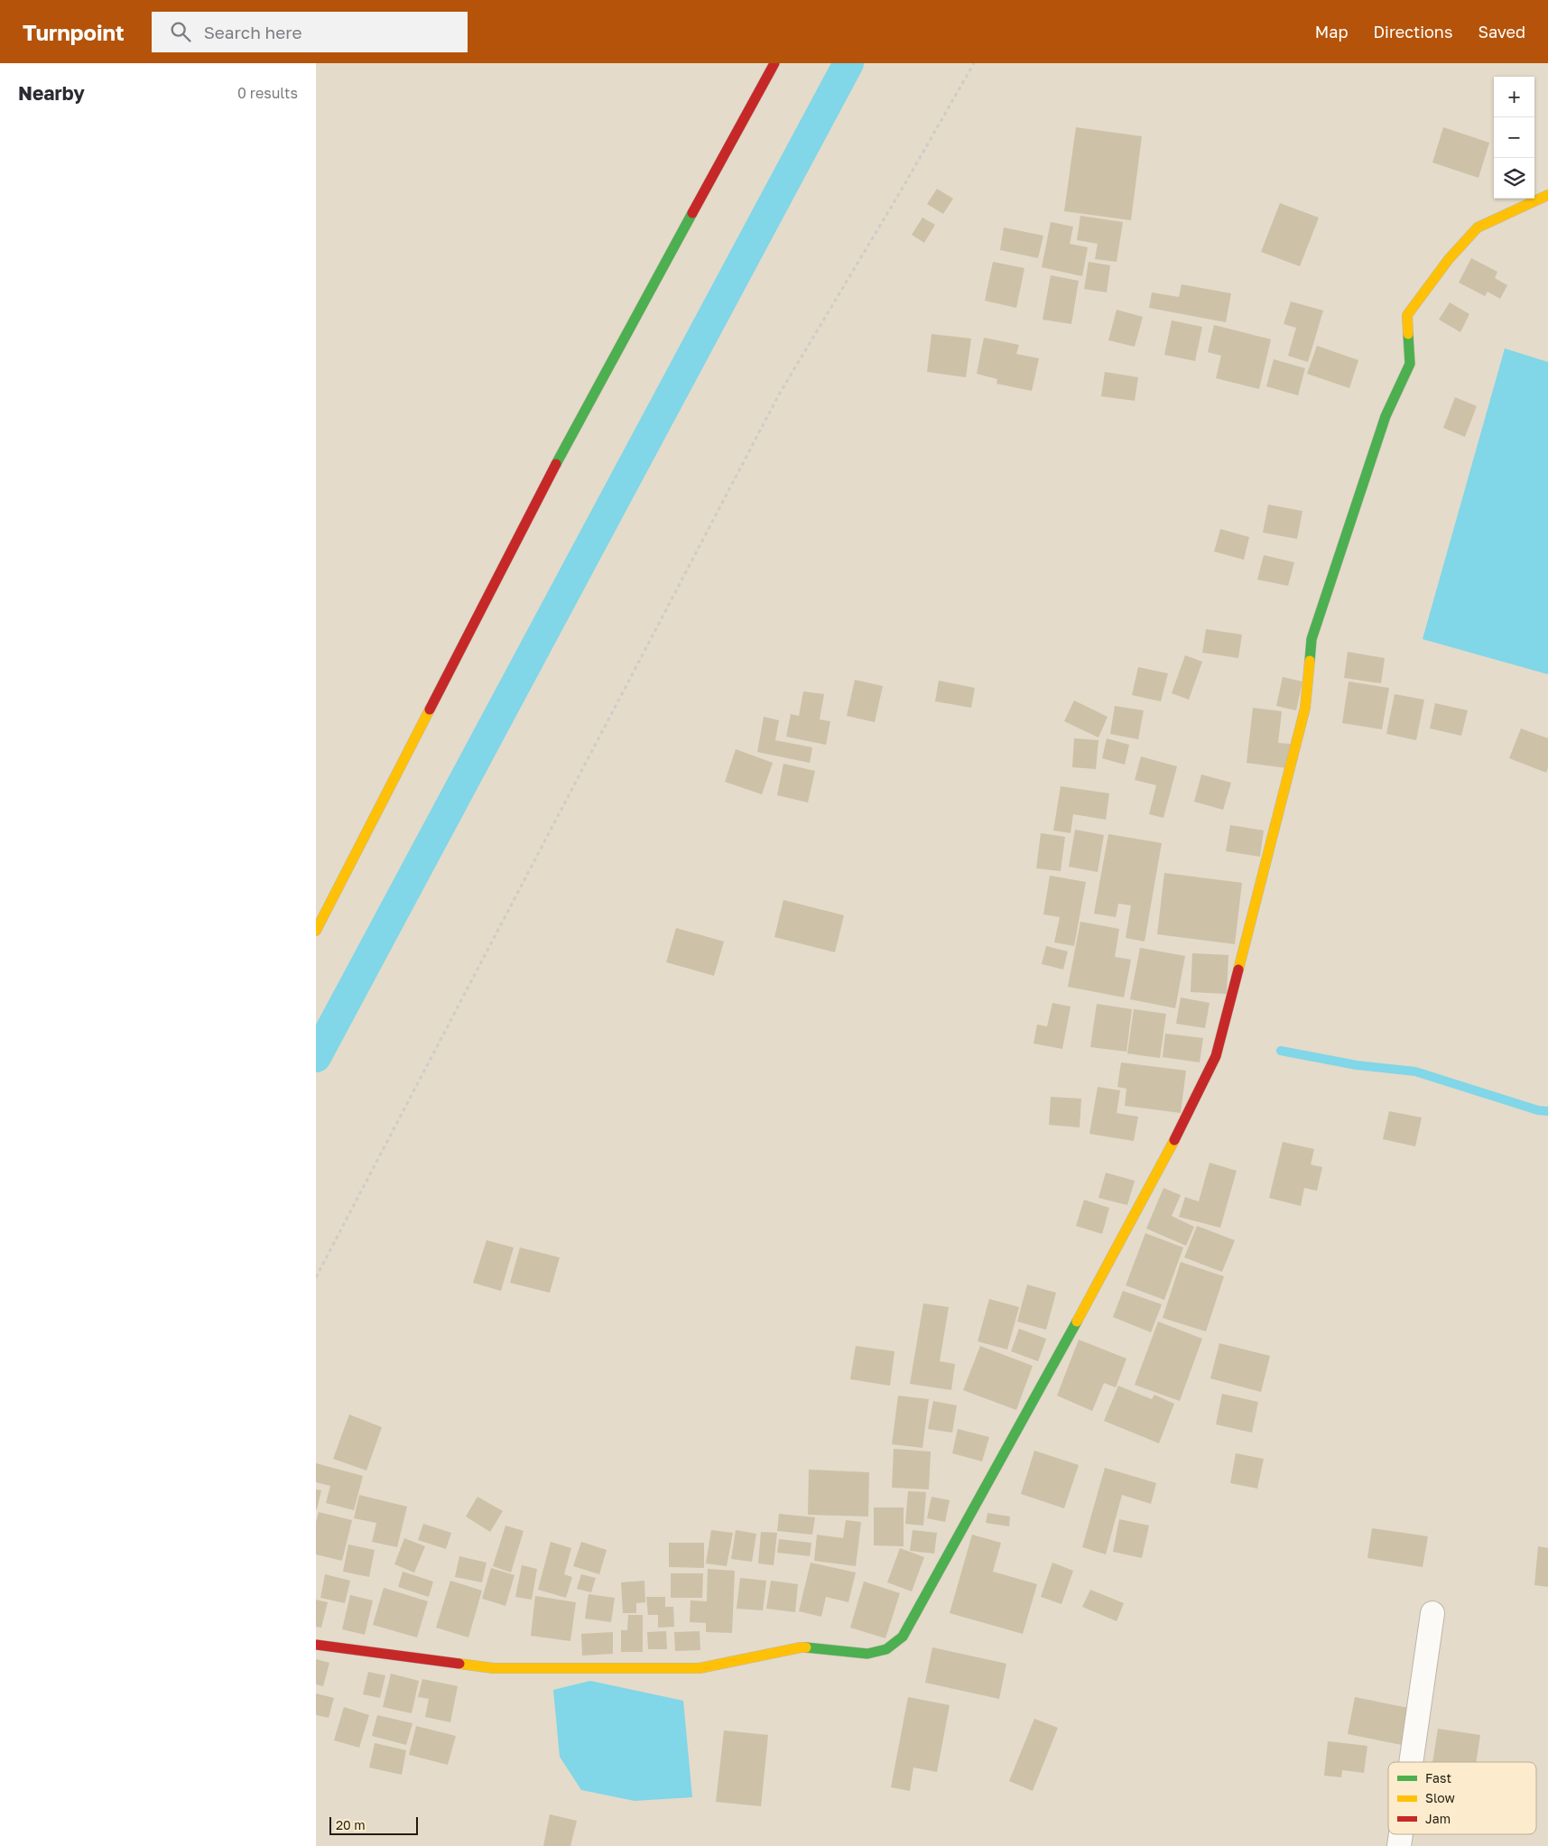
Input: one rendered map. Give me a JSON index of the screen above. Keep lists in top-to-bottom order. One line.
{"legend":["Fast","Slow","Jam"],"scale_bar":"20 m","page":{"header":"Turnpoint","search":"Search here","nav":["Map","Directions","Saved"],"heading":["Nearby","0 results"],"map_buttons":["+","−"],"scale":"20 m"}}
